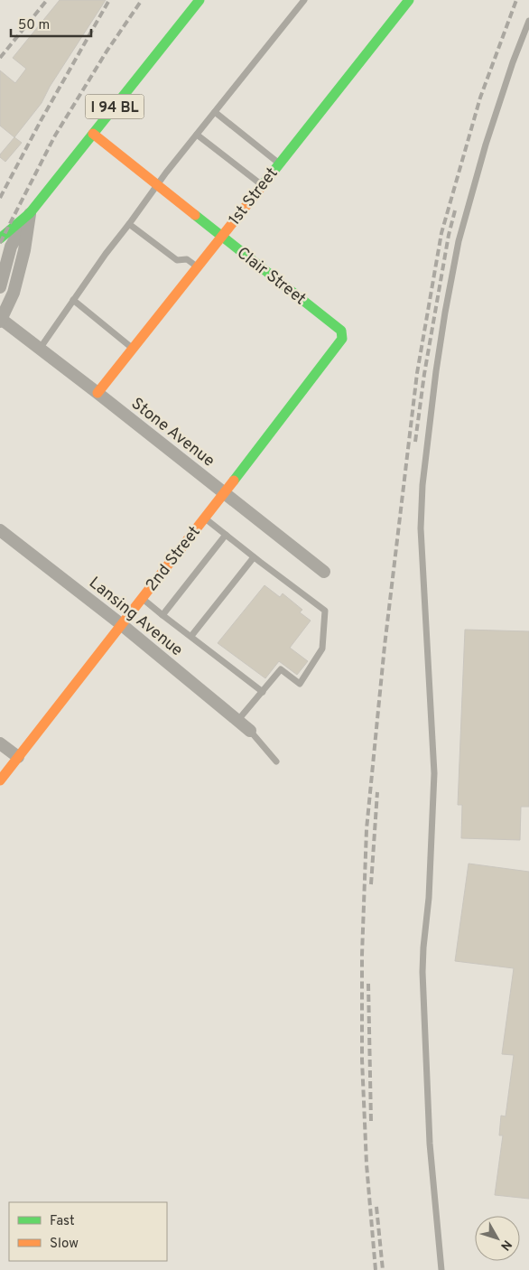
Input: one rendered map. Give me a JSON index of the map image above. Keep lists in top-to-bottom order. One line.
{"streets":{"main road":["I 94 BL","1st Street","Clair Street","2nd Street"],"street":["Stone Avenue","Lansing Avenue"]},"crossings":[["I 94 BL","Clair Street"],["1st Street","Clair Street"],["1st Street","Stone Avenue"],["Clair Street","2nd Street"],["Stone Avenue","2nd Street"],["2nd Street","Lansing Avenue"]],"legend":["Fast","Slow"],"scale_bar":"50 m","north":"bottom right"}
